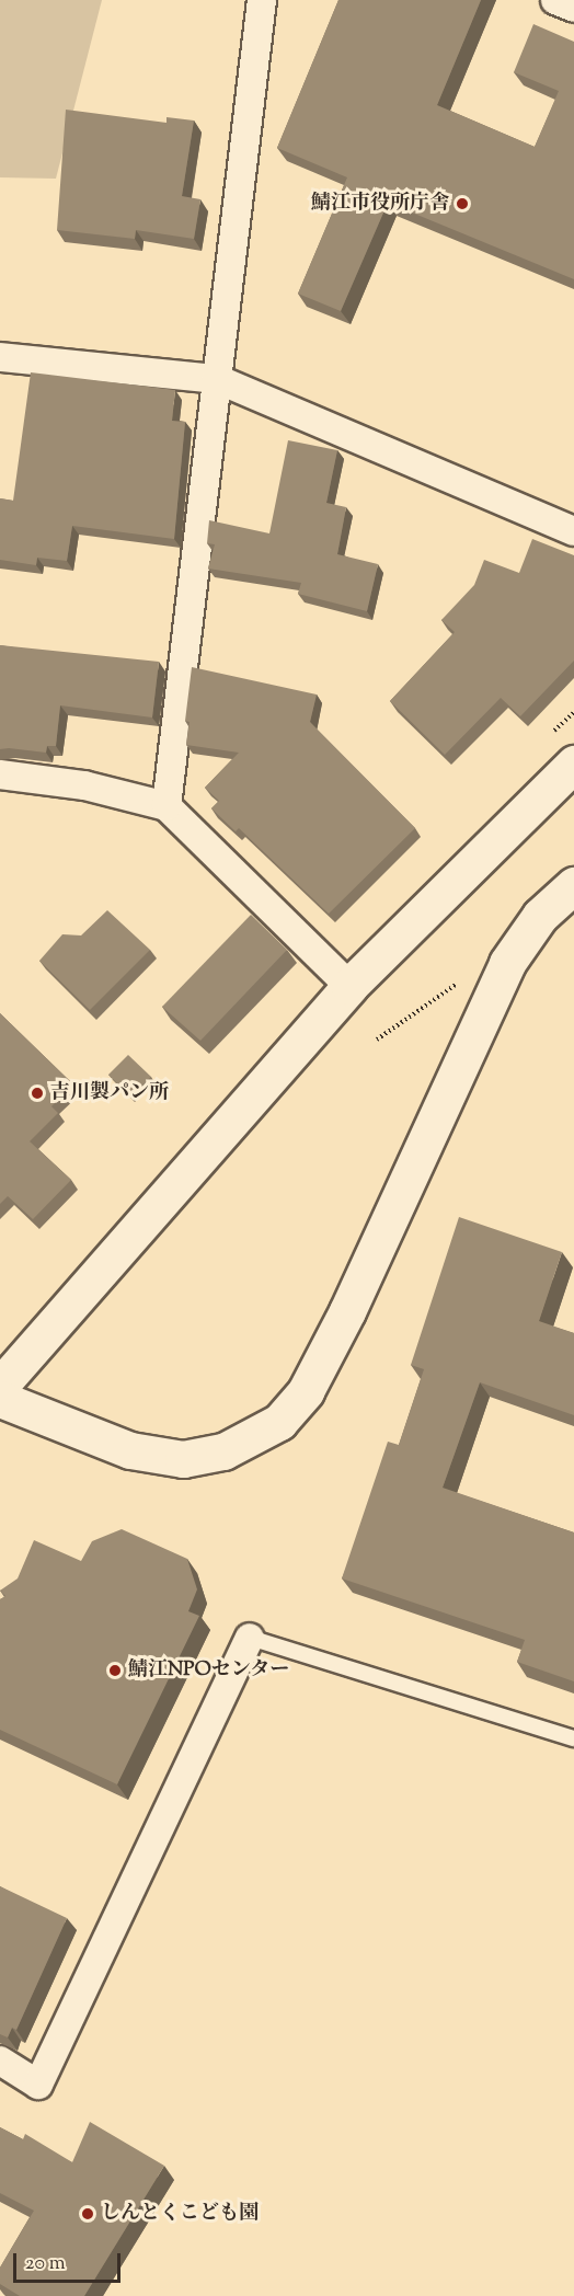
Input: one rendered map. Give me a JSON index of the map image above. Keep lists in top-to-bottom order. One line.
{"places":["鯖江市役所庁舎","吉川製パン所","鯖江NPOセンター","しんとくこども園"],"scale_bar":"20 m"}
